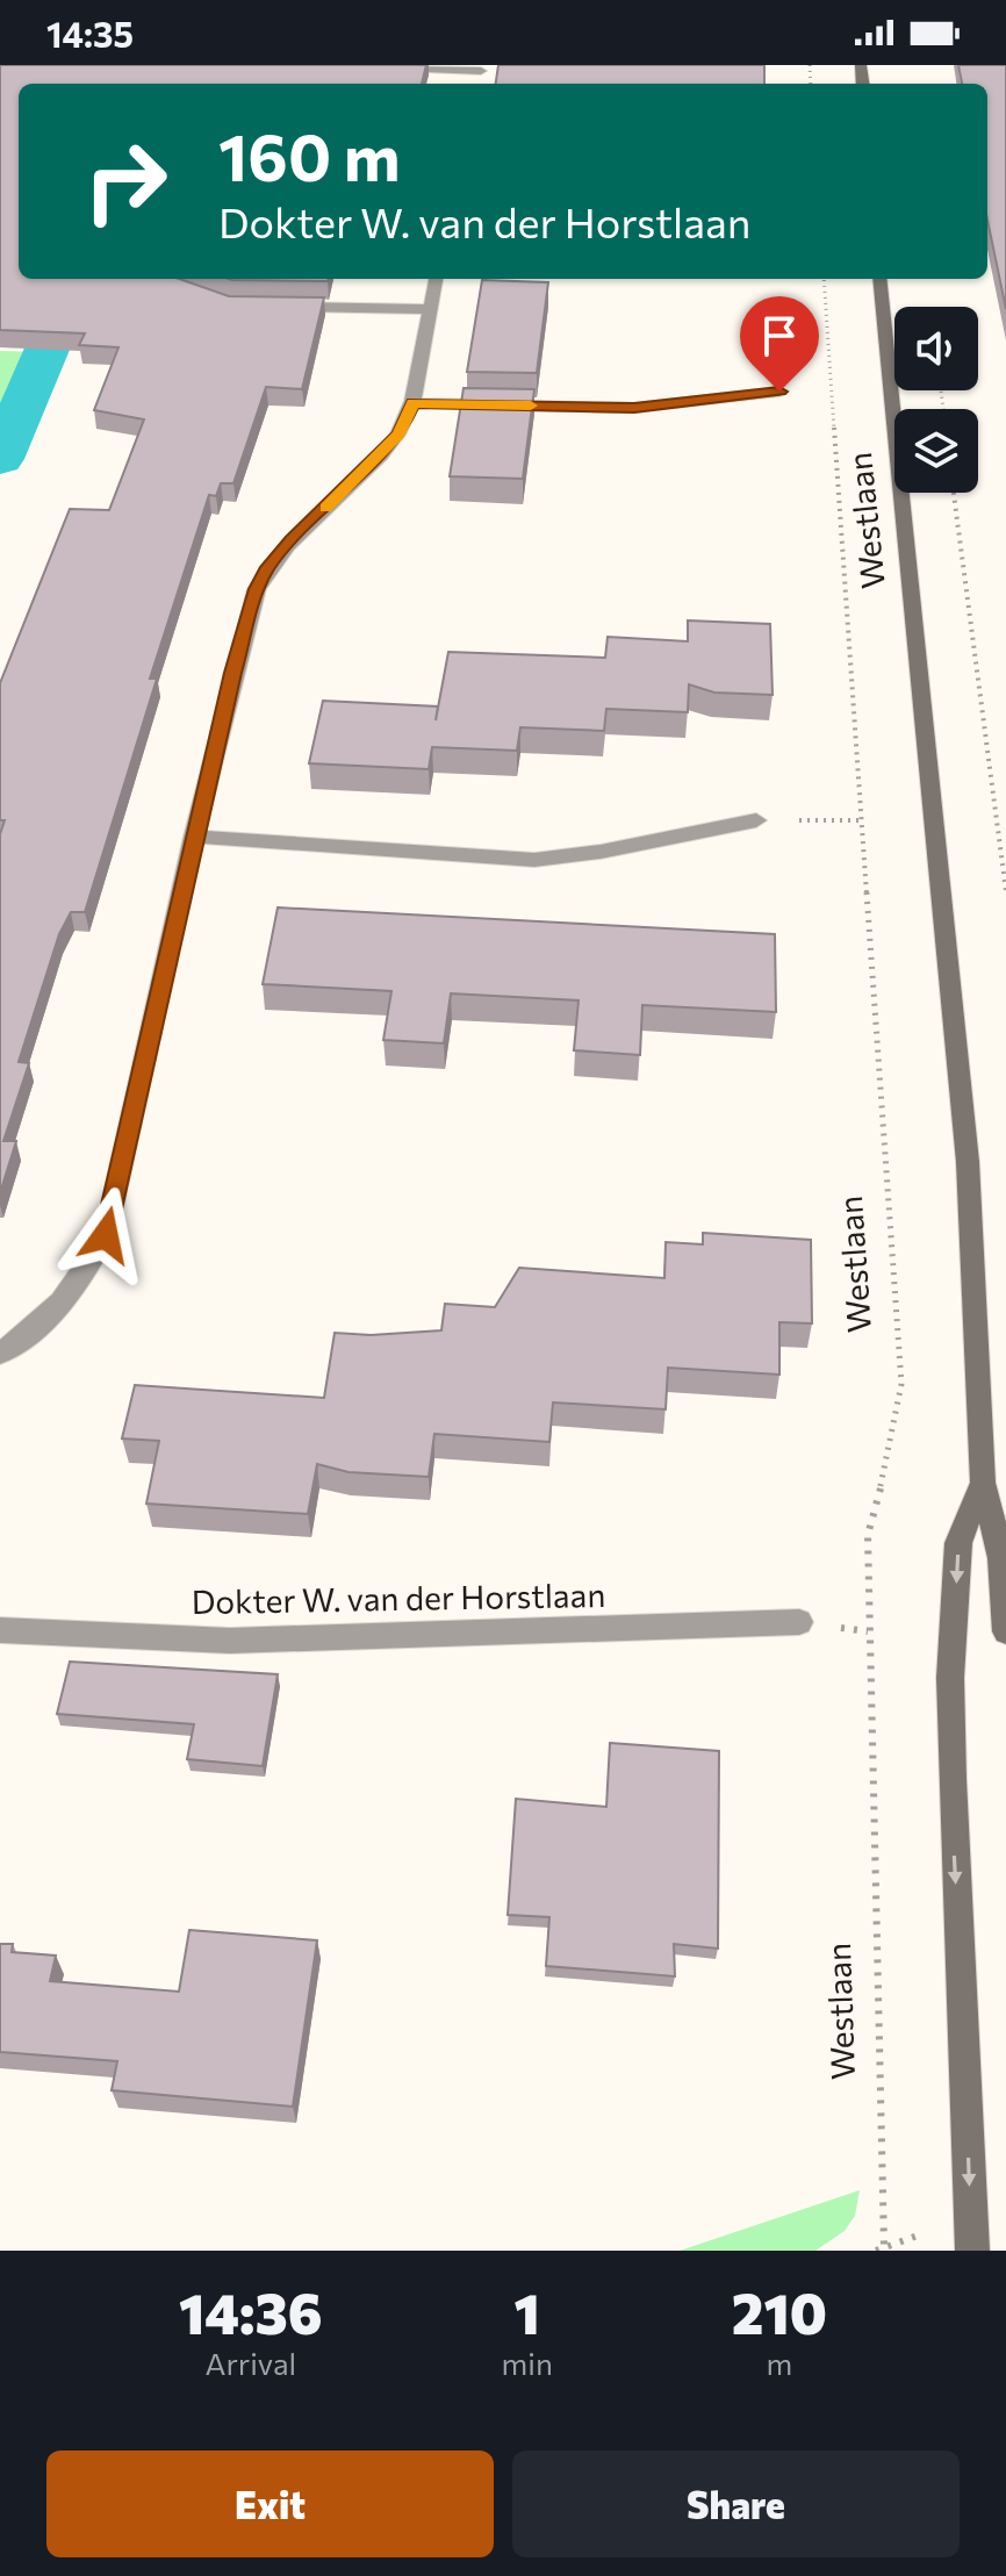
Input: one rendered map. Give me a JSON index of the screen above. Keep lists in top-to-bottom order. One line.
{"streets":{"main road":["Westlaan"],"street":["Dokter W. van der Horstlaan"]},"page":{"status":"14:35","turn":["160 m","Dokter W. van der Horstlaan"],"eta":["14:36","Arrival","1","min","210","m"],"buttons":["Exit","Share"]}}
